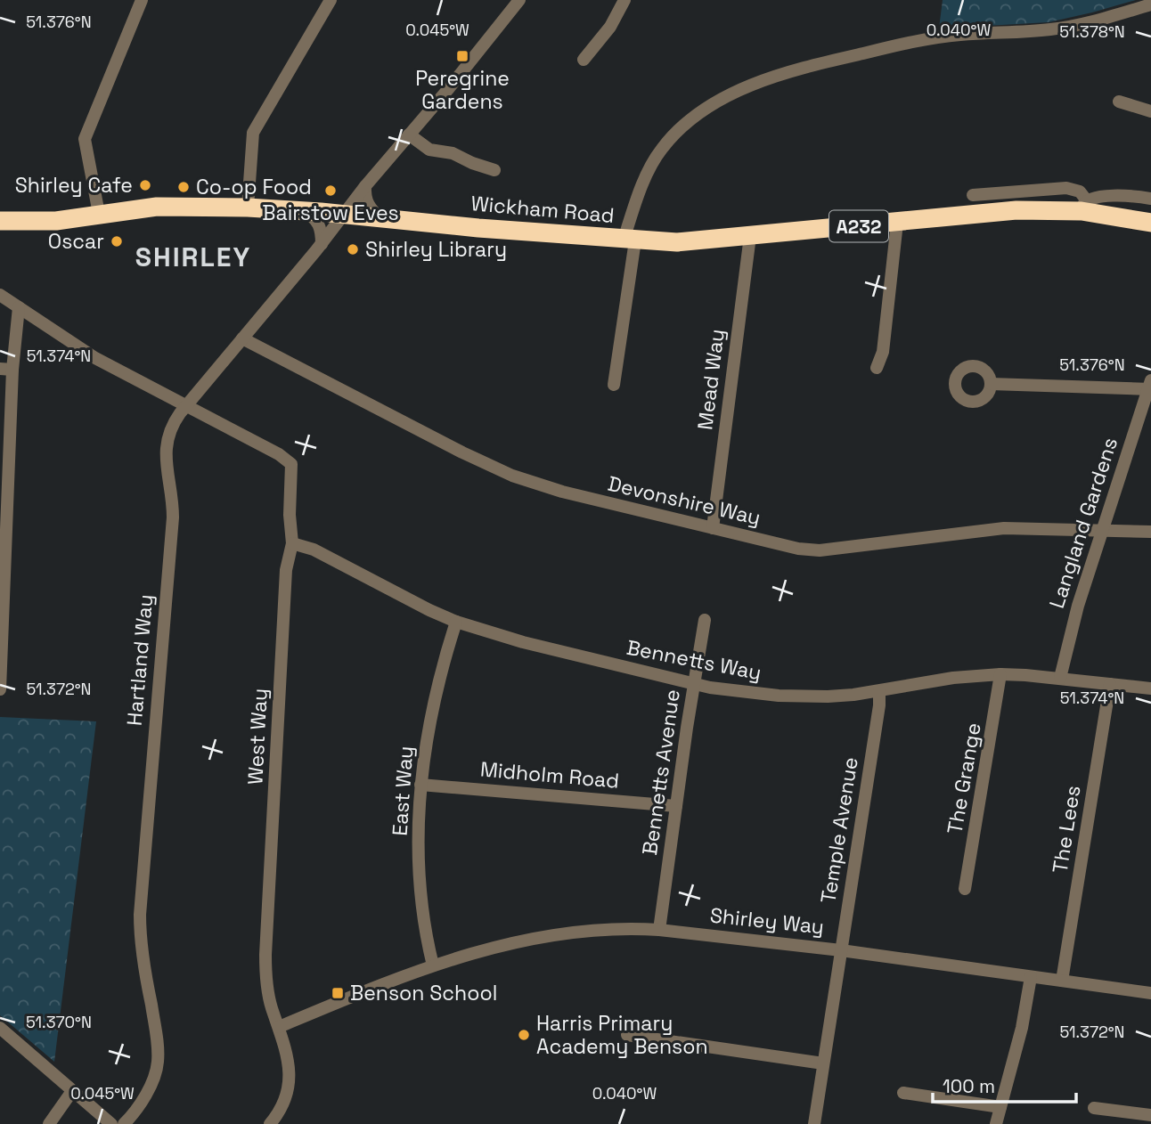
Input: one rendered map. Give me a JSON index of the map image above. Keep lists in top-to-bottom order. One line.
{"streets":{"highway":["Wickham Road","A232"],"street":["Mead Way","Devonshire Way","Langland Gardens","Hartland Way","Bennetts Way","West Way","Bennetts Avenue","Midholm Road","The Grange","East Way","The Lees","Temple Avenue","Shirley Way"]},"crossings":[["Wickham Road","Mead Way"],["Wickham Road","Hartland Way"],["Mead Way","Devonshire Way"],["Devonshire Way","Langland Gardens"],["Devonshire Way","Hartland Way"],["Langland Gardens","Bennetts Way"],["Hartland Way","West Way"],["Bennetts Way","West Way"],["Bennetts Way","Bennetts Avenue"],["Bennetts Way","The Grange"],["Bennetts Way","East Way"],["Bennetts Way","The Lees"],["Bennetts Way","Temple Avenue"],["West Way","Shirley Way"],["Bennetts Avenue","Midholm Road"],["Bennetts Avenue","Shirley Way"],["Midholm Road","East Way"],["East Way","Shirley Way"],["The Lees","Shirley Way"],["Temple Avenue","Shirley Way"]],"districts":["SHIRLEY"],"places":{"transit":["Peregrine Gardens","Benson School"],"other":["Shirley Cafe","Co-op Food","Bairstow Eves","Oscar","Shirley Library","Harris Primary Academy Benson"]},"scale_bar":"100 m","coordinates":["51.376°N","0.045°W","0.040°W","51.378°N","51.374°N","51.372°N","51.370°N"]}
